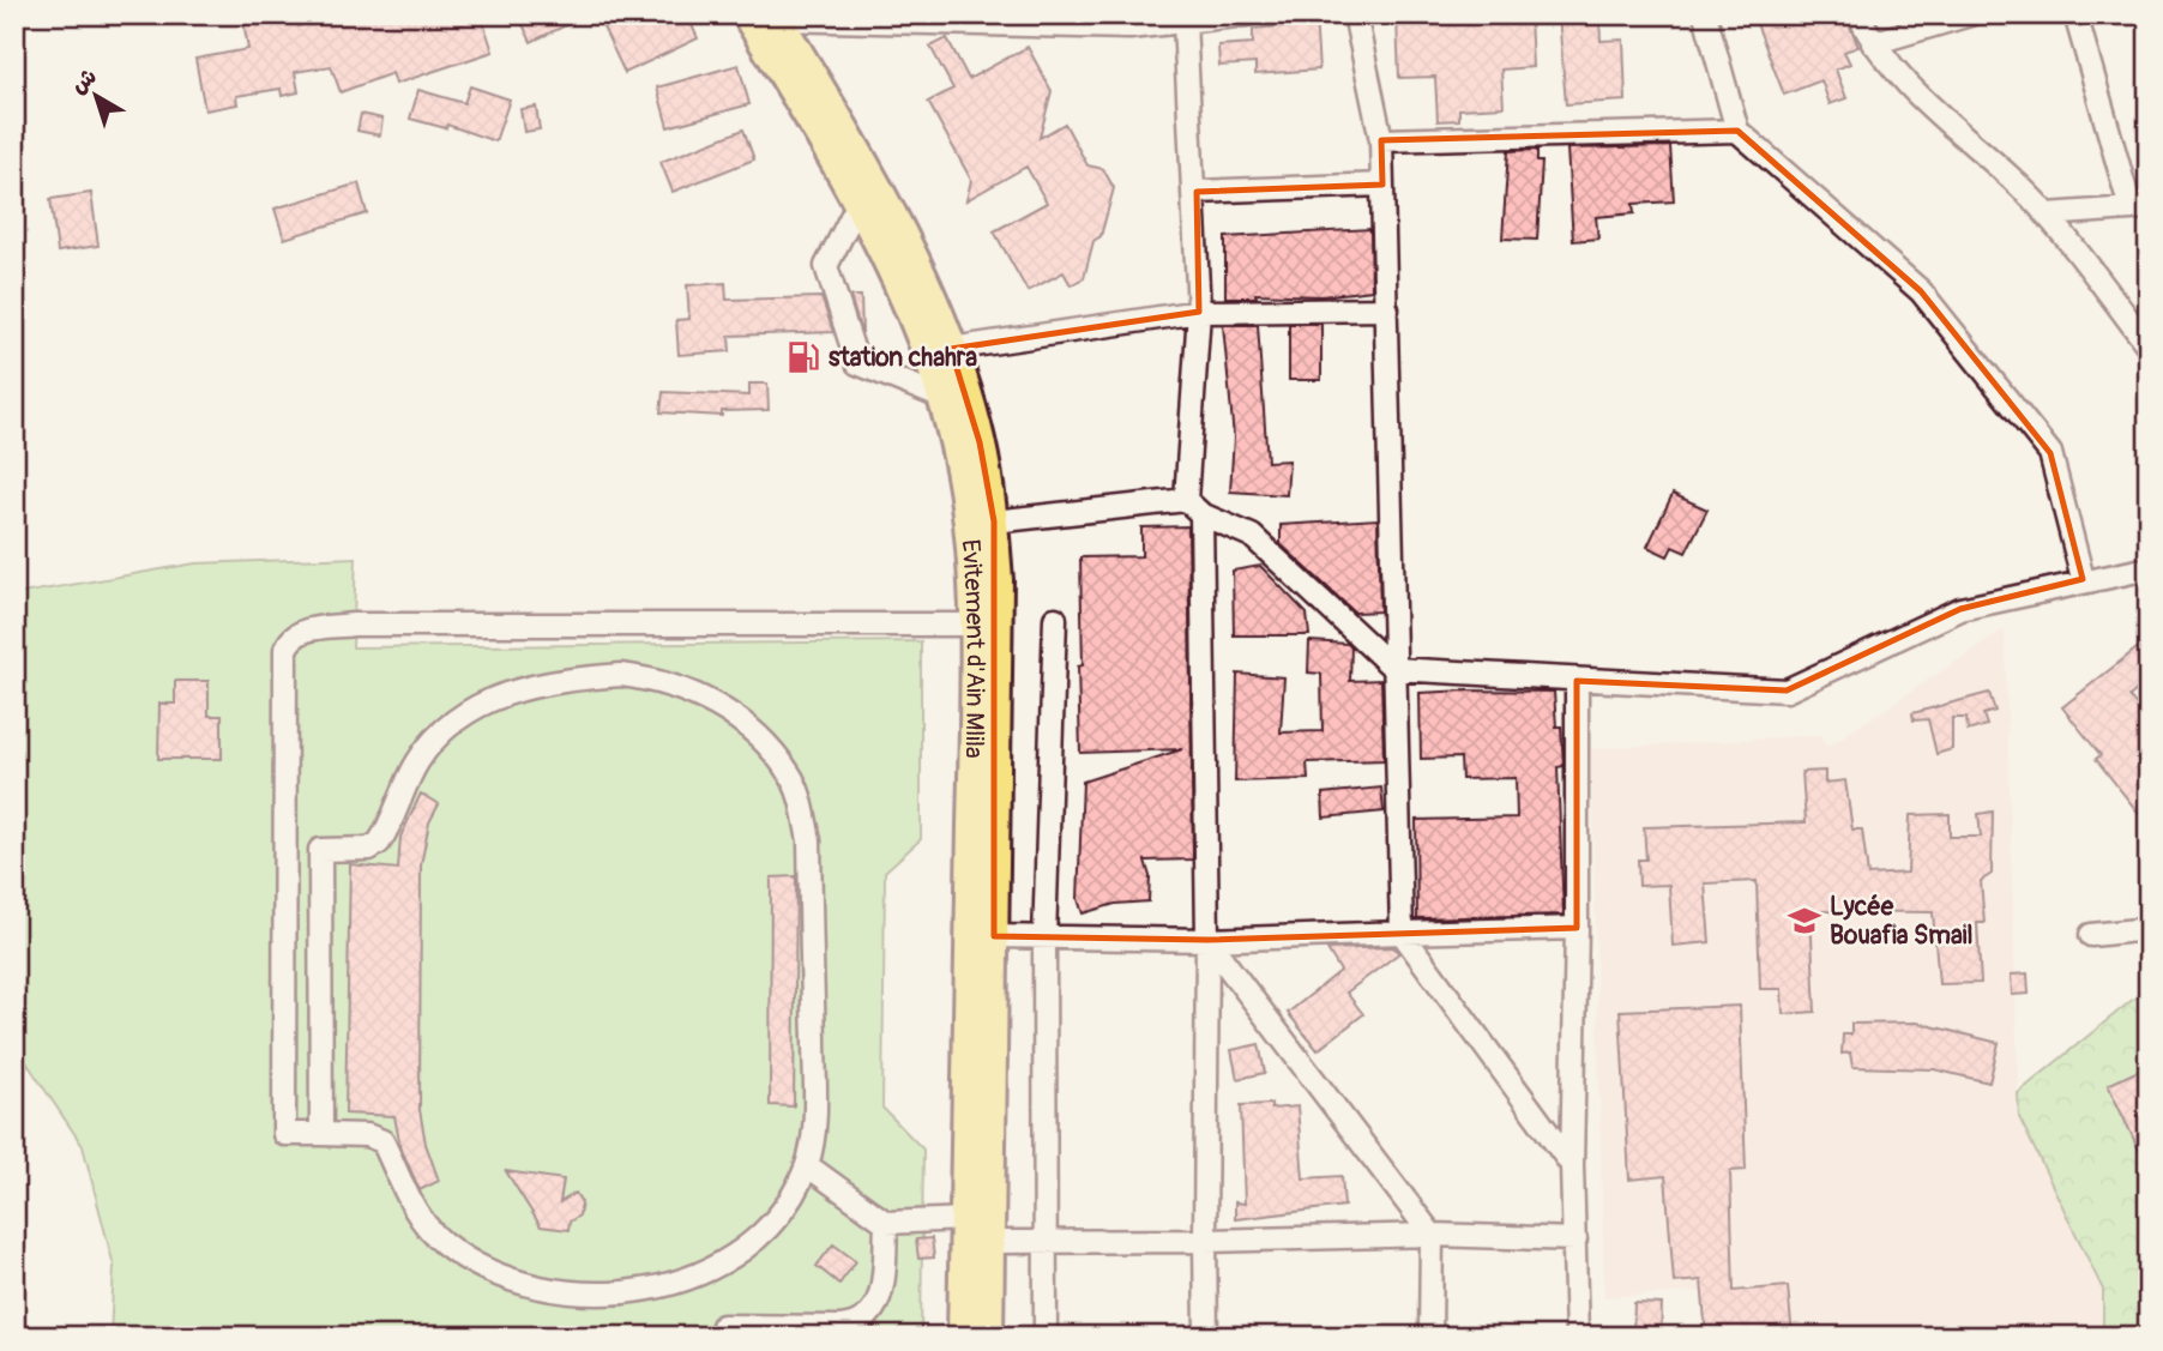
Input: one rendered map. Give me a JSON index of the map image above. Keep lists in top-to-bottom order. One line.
{"streets":{"highway":["Evitement d'Ain Mlila"]},"places":{"fuel station":["station chahra"],"school or university":["Lycée Bouafia Smail"]},"north":"top left"}
